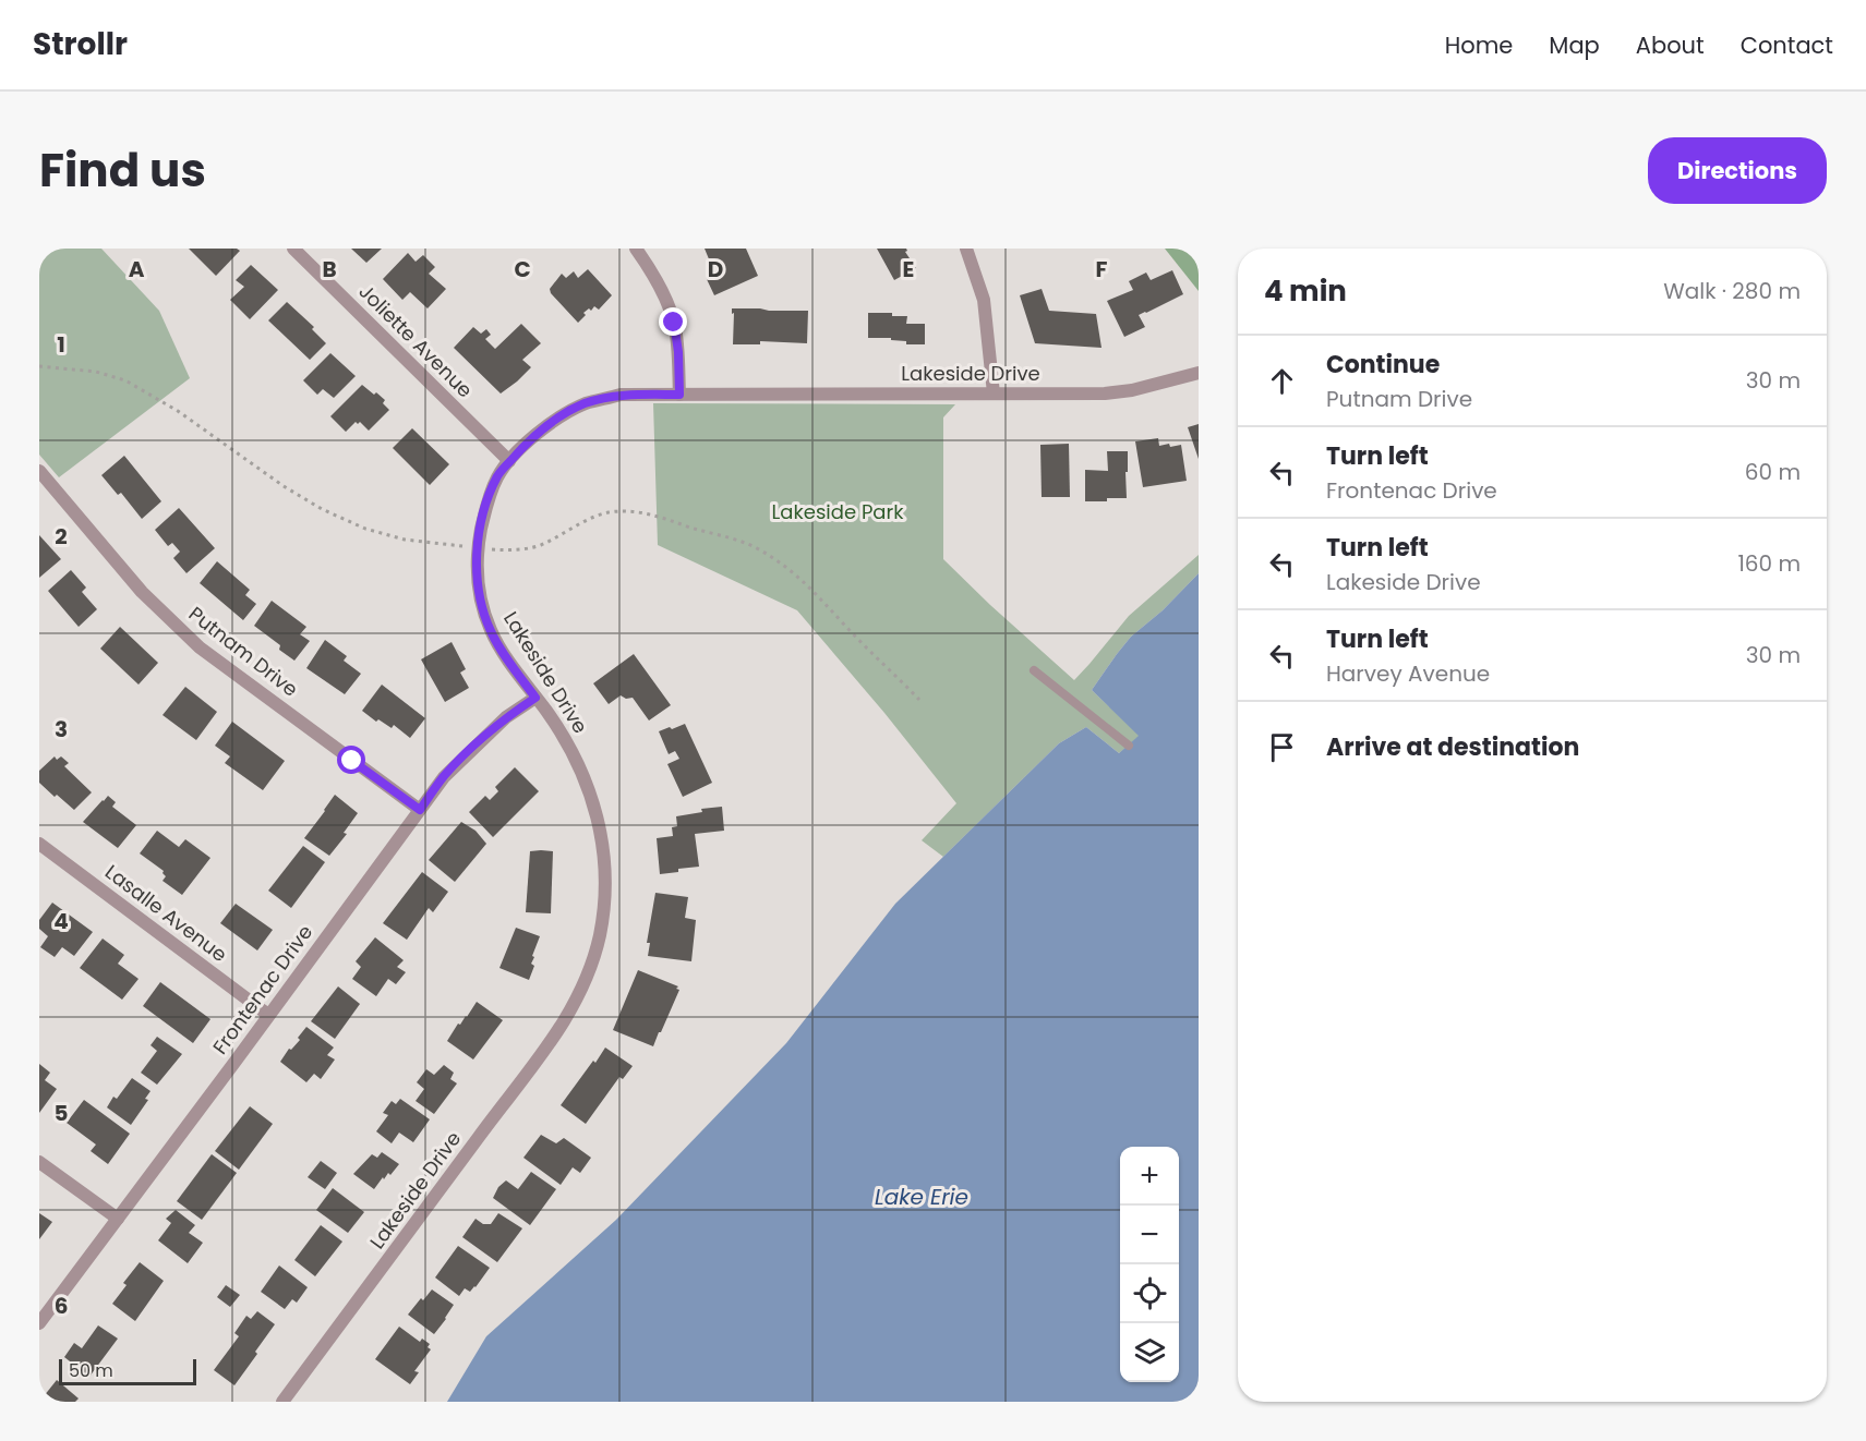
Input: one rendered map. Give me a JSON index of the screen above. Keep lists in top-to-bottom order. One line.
{"streets":{"street":["Joliette Avenue","Lakeside Drive","Putnam Drive","Lasalle Avenue","Frontenac Drive"]},"crossings":[["Joliette Avenue","Lakeside Drive"],["Lakeside Drive","Frontenac Drive"],["Putnam Drive","Frontenac Drive"],["Lasalle Avenue","Frontenac Drive"]],"water":["Lake Erie"],"parks":["Lakeside Park"],"scale_bar":"50 m","page":{"header":"Strollr","nav":["Home","Map","About","Contact"],"title":"Find us","buttons":"Directions","heading":["4 min","Walk · 280 m"],"list":[["Continue","Putnam Drive","30 m"],["Turn left","Frontenac Drive","60 m"],["Turn left","Lakeside Drive","160 m"],["Turn left","Harvey Avenue","30 m"],"Arrive at destination"],"map_buttons":["+","−"],"scale":"50 m"},"grid":{"columns":["A","B","C","D","E","F"],"rows":["1","2","3","4","5","6"]}}
